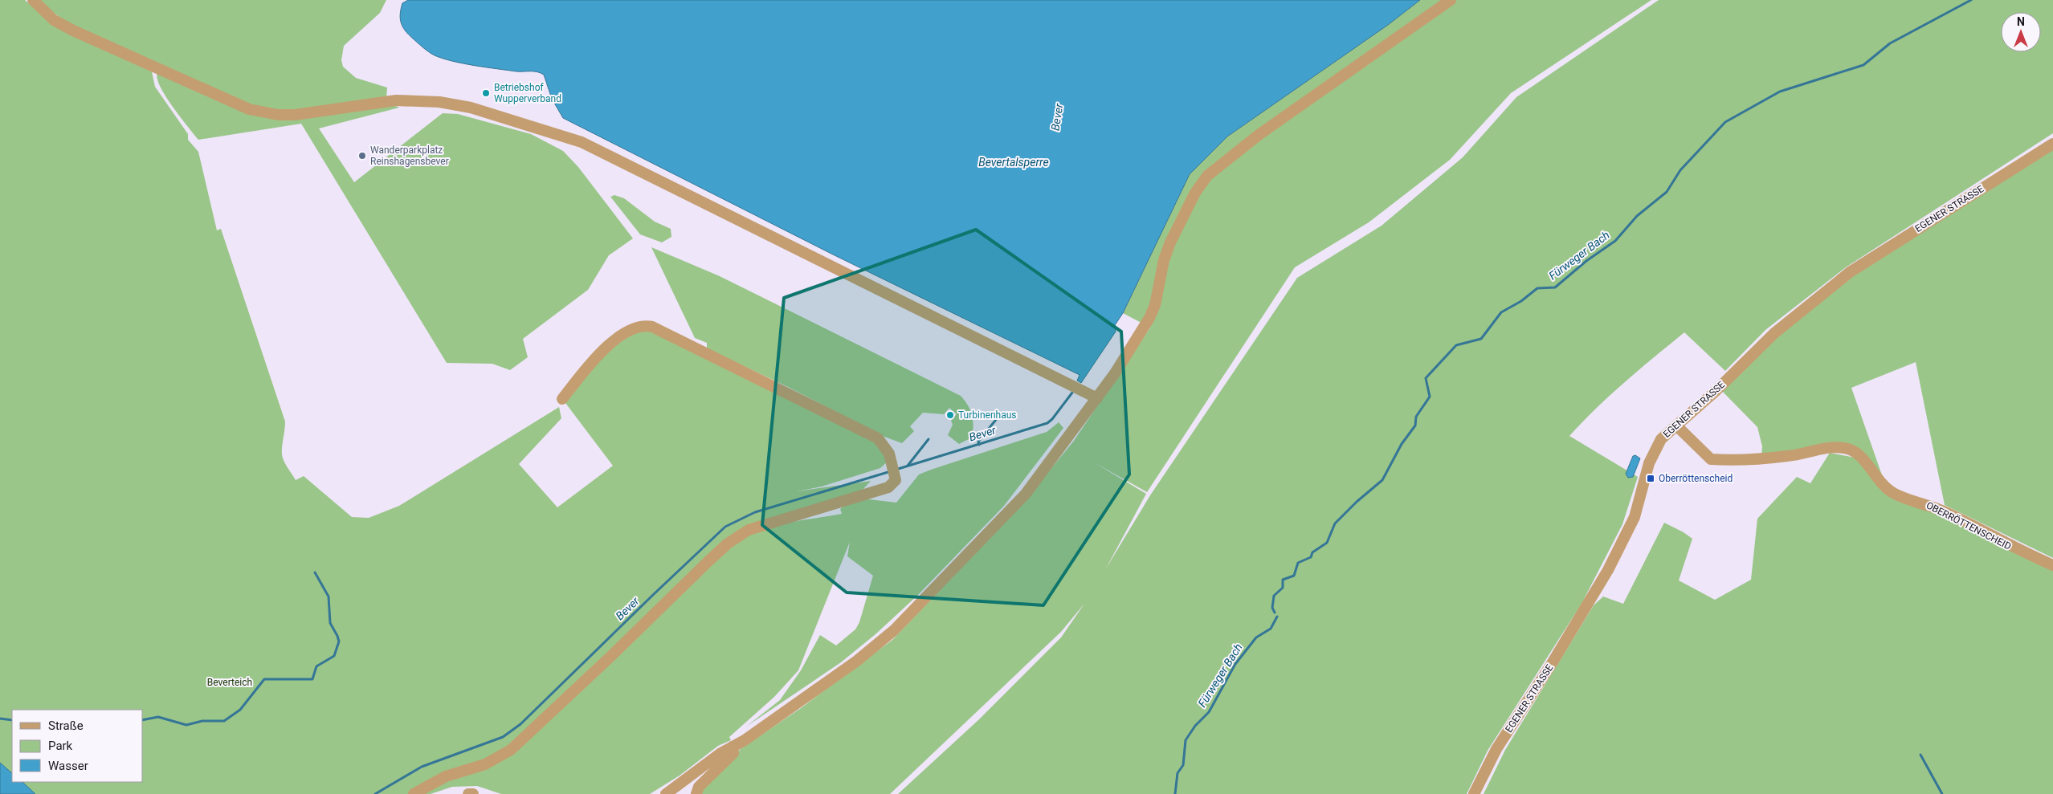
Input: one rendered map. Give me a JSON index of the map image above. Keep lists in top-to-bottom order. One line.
{"streets":{"street":["EGENER STRASSE","OBERRÖTTENSCHEID"]},"crossings":[["EGENER STRASSE","OBERRÖTTENSCHEID"]],"water":["Bever","Bevertalsperre","Fürweger Bach"],"parks":["Beverteich"],"places":{"other":["Betriebshof Wupperverband","Wanderparkplatz Reinshagensbever","Turbinenhaus"],"transit":["Oberröttenscheid"]},"legend":["Straße","Park","Wasser"],"north":"top"}
